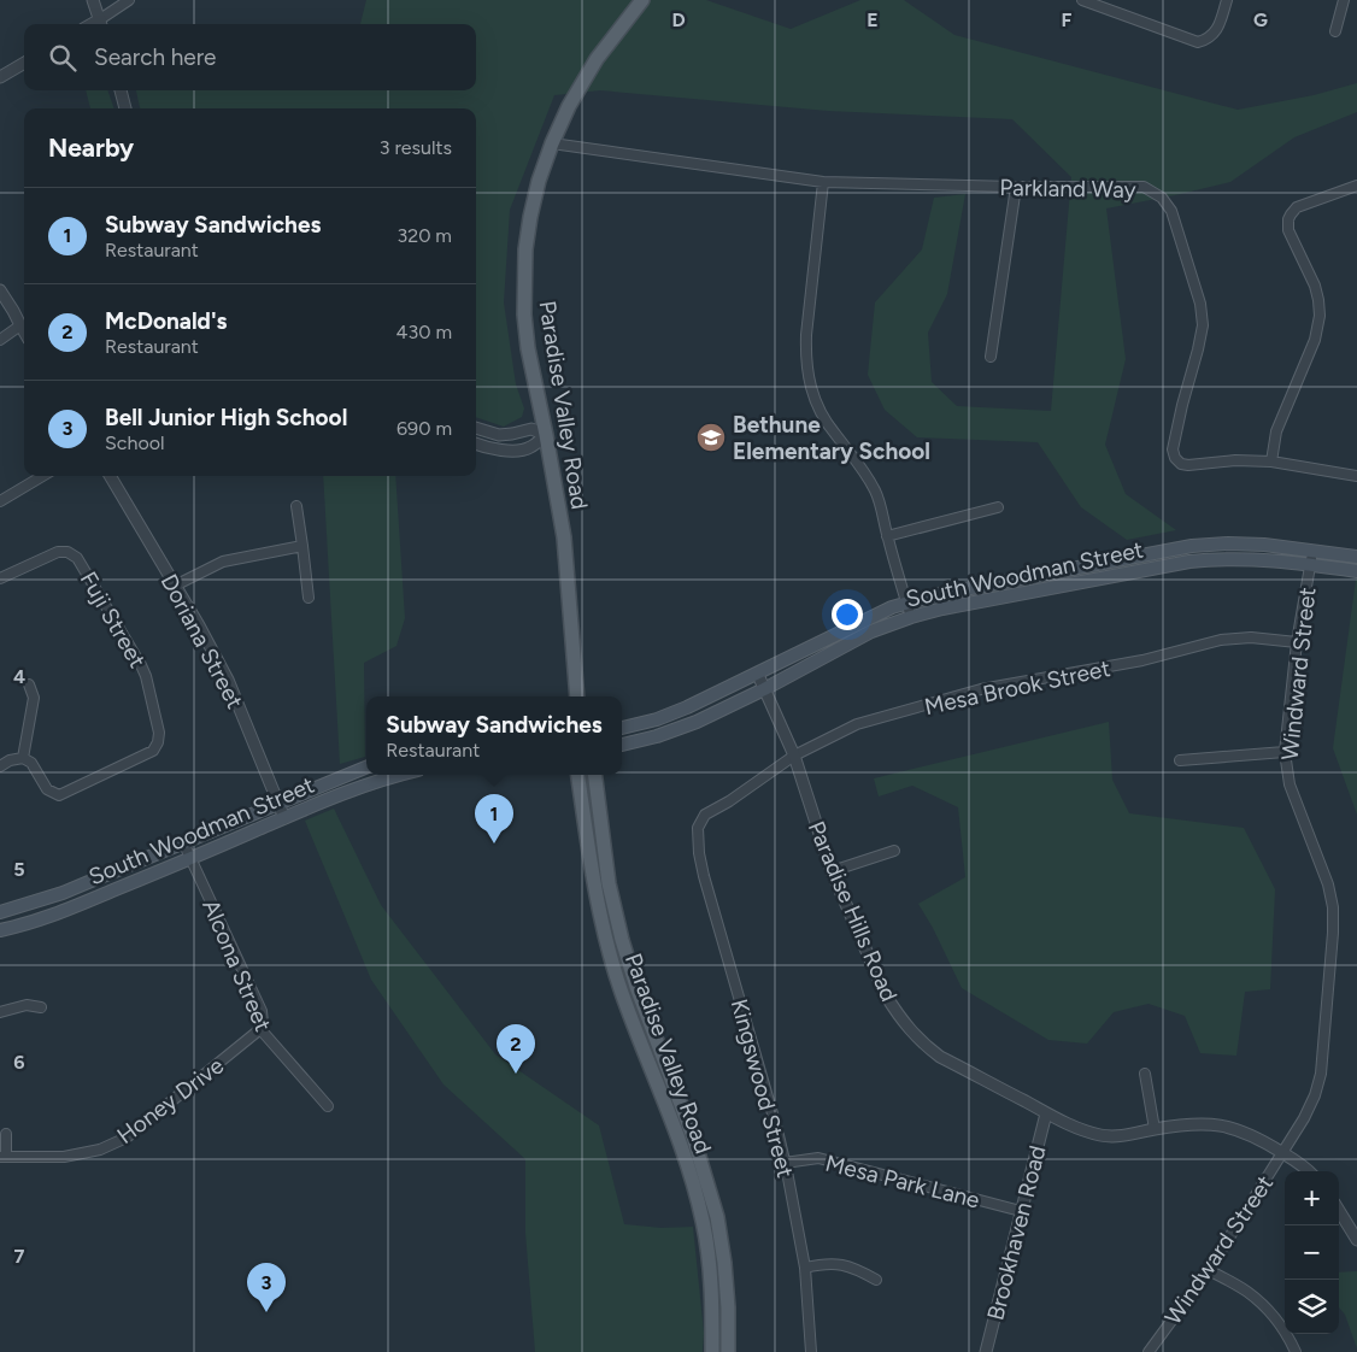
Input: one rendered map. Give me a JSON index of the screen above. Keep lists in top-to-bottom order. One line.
{"streets":{"main road":["Paradise Valley Road","South Woodman Street"],"street":["Parkland Way","Fuji Street","Doriana Street","Windward Street","Mesa Brook Street","Paradise Hills Road","Alcona Street","Kingswood Street","Honey Drive","Mesa Park Lane","Brookhaven Road"]},"crossings":[["Parkland Way","Paradise Valley Road"],["South Woodman Street","Doriana Street"],["South Woodman Street","Windward Street"],["South Woodman Street","Paradise Hills Road"],["South Woodman Street","Alcona Street"],["Windward Street","Mesa Brook Street"],["Windward Street","Paradise Hills Road"],["Mesa Brook Street","Paradise Hills Road"],["Mesa Brook Street","Kingswood Street"],["Paradise Hills Road","Brookhaven Road"],["Alcona Street","Honey Drive"],["Kingswood Street","Mesa Park Lane"],["Mesa Park Lane","Brookhaven Road"]],"places":{"school or university":["Bethune Elementary School"]},"page":{"search":"Search here","heading":["Nearby","3 results"],"list":[{"mark":"1","name":"Subway Sandwiches","note":"Restaurant","value":"320 m"},{"mark":"2","name":"McDonald's","note":"Restaurant","value":"430 m"},{"mark":"3","name":"Bell Junior High School","note":"School","value":"690 m"}],"popup":["Subway Sandwiches","Restaurant"],"pins":["1","2","3"],"map_buttons":["+","−"]},"grid":{"columns":["D","E","F","G"],"rows":["4","5","6","7"]}}
